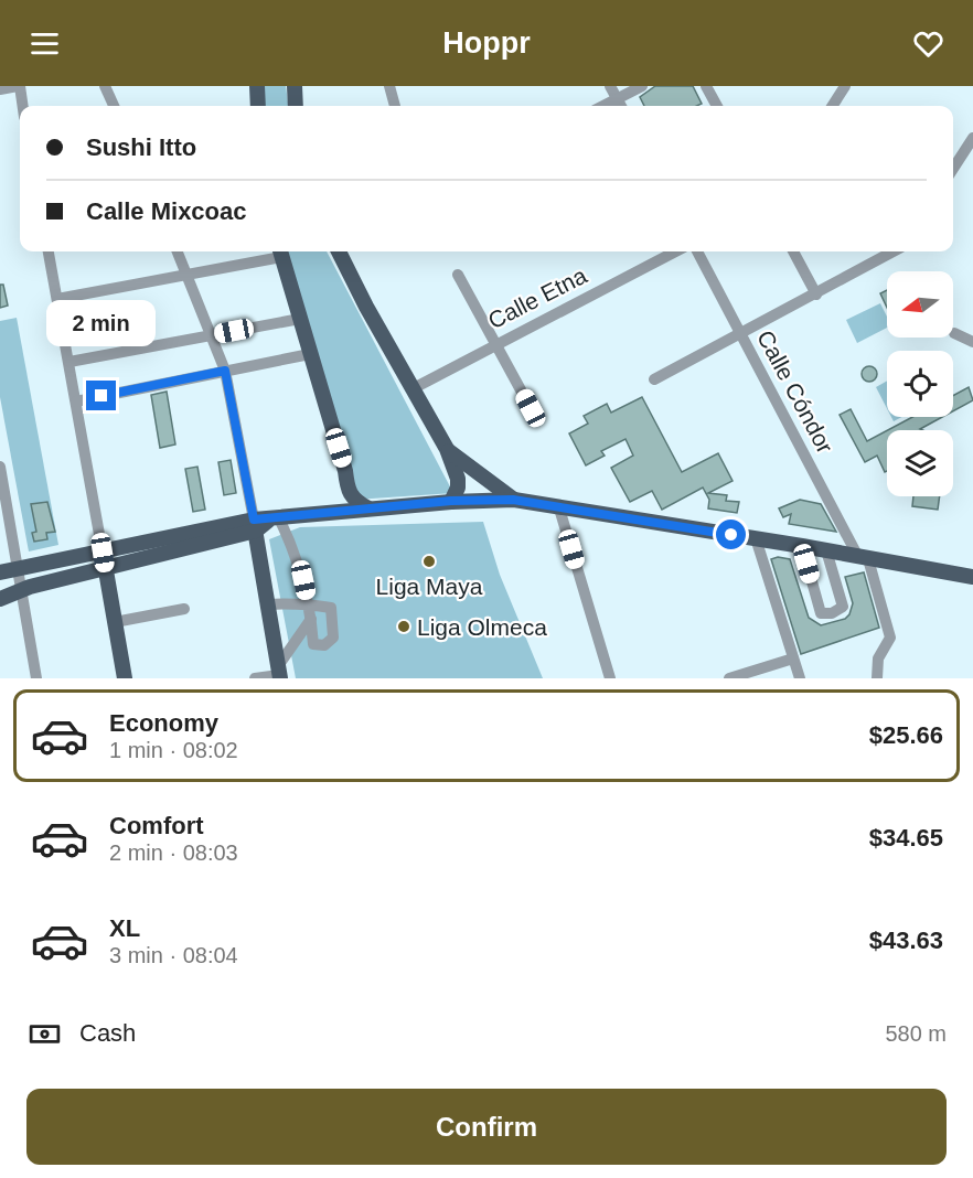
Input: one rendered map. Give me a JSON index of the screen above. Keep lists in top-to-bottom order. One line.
{"streets":{"street":["Calle Etna","Calle Cóndor"]},"places":["Liga Maya","Liga Olmeca"],"north":"left","page":{"header":"Hoppr","banner":["Sushi Itto","Calle Mixcoac"],"bubble":"2 min","list":[{"name":"Economy","note":"1 min · 08:02","value":"$25.66"},{"name":"Comfort","note":"2 min · 08:03","value":"$34.65"},{"name":"XL","note":"3 min · 08:04","value":"$43.63"}],"pay":["Cash","580 m"],"buttons":"Confirm"}}
